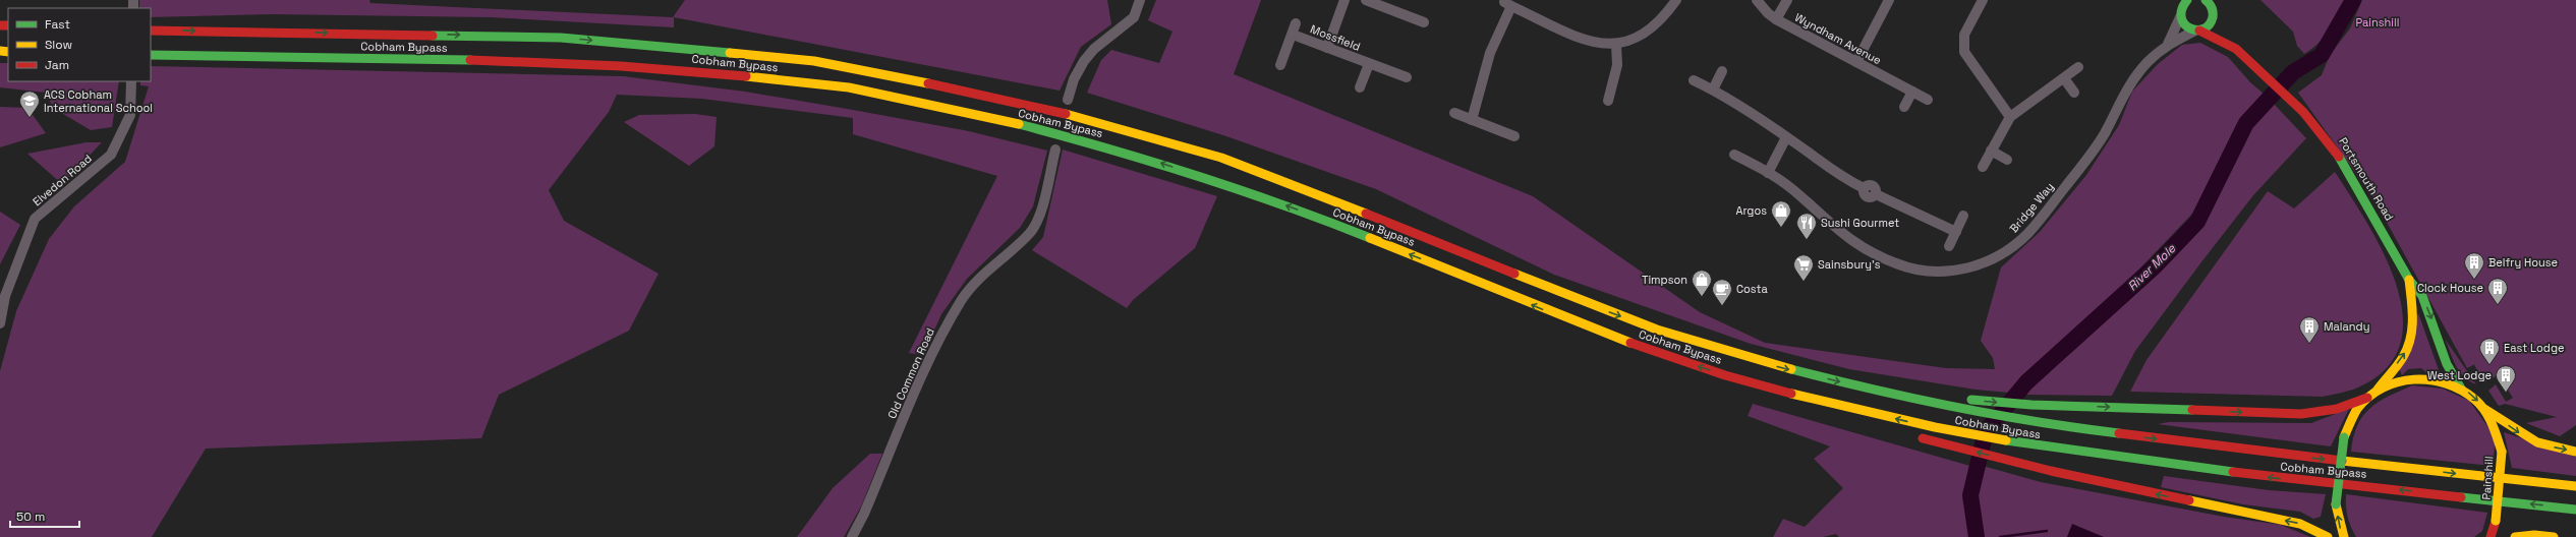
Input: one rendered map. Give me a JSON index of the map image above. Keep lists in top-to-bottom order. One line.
{"streets":{"main road":["Cobham Bypass","Portsmouth Road","Painshill"],"street":["Mossfield","Wyndham Avenue","Elvedon Road","Bridge Way","Old Common Road"]},"crossings":[["Portsmouth Road","Bridge Way"],["Portsmouth Road","Painshill"]],"water":["River Mole"],"parks":["Painshill"],"places":{"school or university":["ACS Cobham International School"],"shop":["Argos","Timpson"],"restaurant":["Sushi Gourmet"],"building":["Belfry House","Clock House","Malandy","East Lodge","West Lodge"],"supermarket":["Sainsbury's"],"cafe":["Costa"]},"legend":["Fast","Slow","Jam"],"scale_bar":"50 m"}
